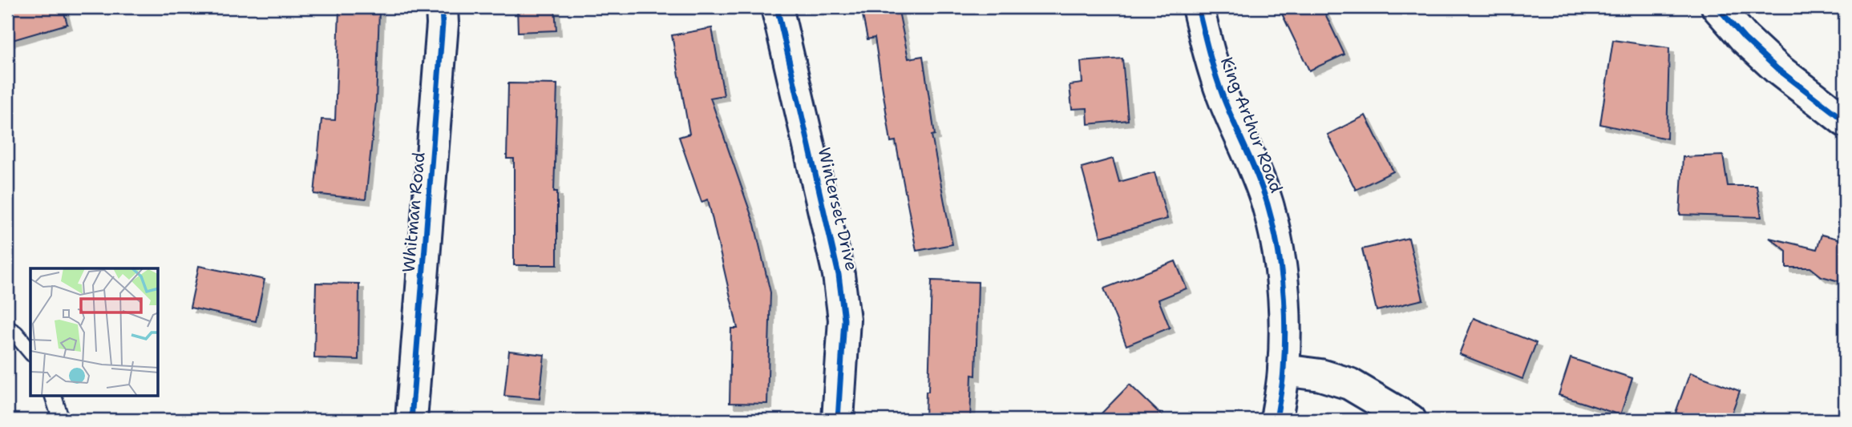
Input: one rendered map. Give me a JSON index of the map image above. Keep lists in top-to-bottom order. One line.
{"streets":{"street":["King Arthur Road","Winterset Drive","Whitman Road"]}}
